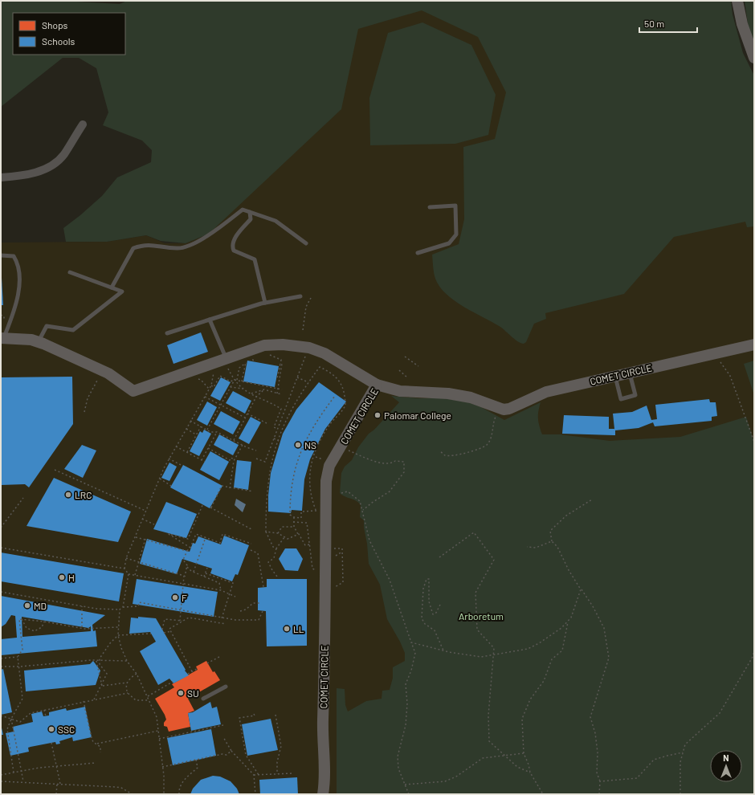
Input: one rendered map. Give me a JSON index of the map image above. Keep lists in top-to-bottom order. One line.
{"streets":{"street":["COMET CIRCLE"]},"parks":["Arboretum"],"places":["Palomar College","NS","LRC","H","F","MD","LL","SU","SSC"],"legend":["Shops","Schools"],"scale_bar":"50 m","north":"top"}
